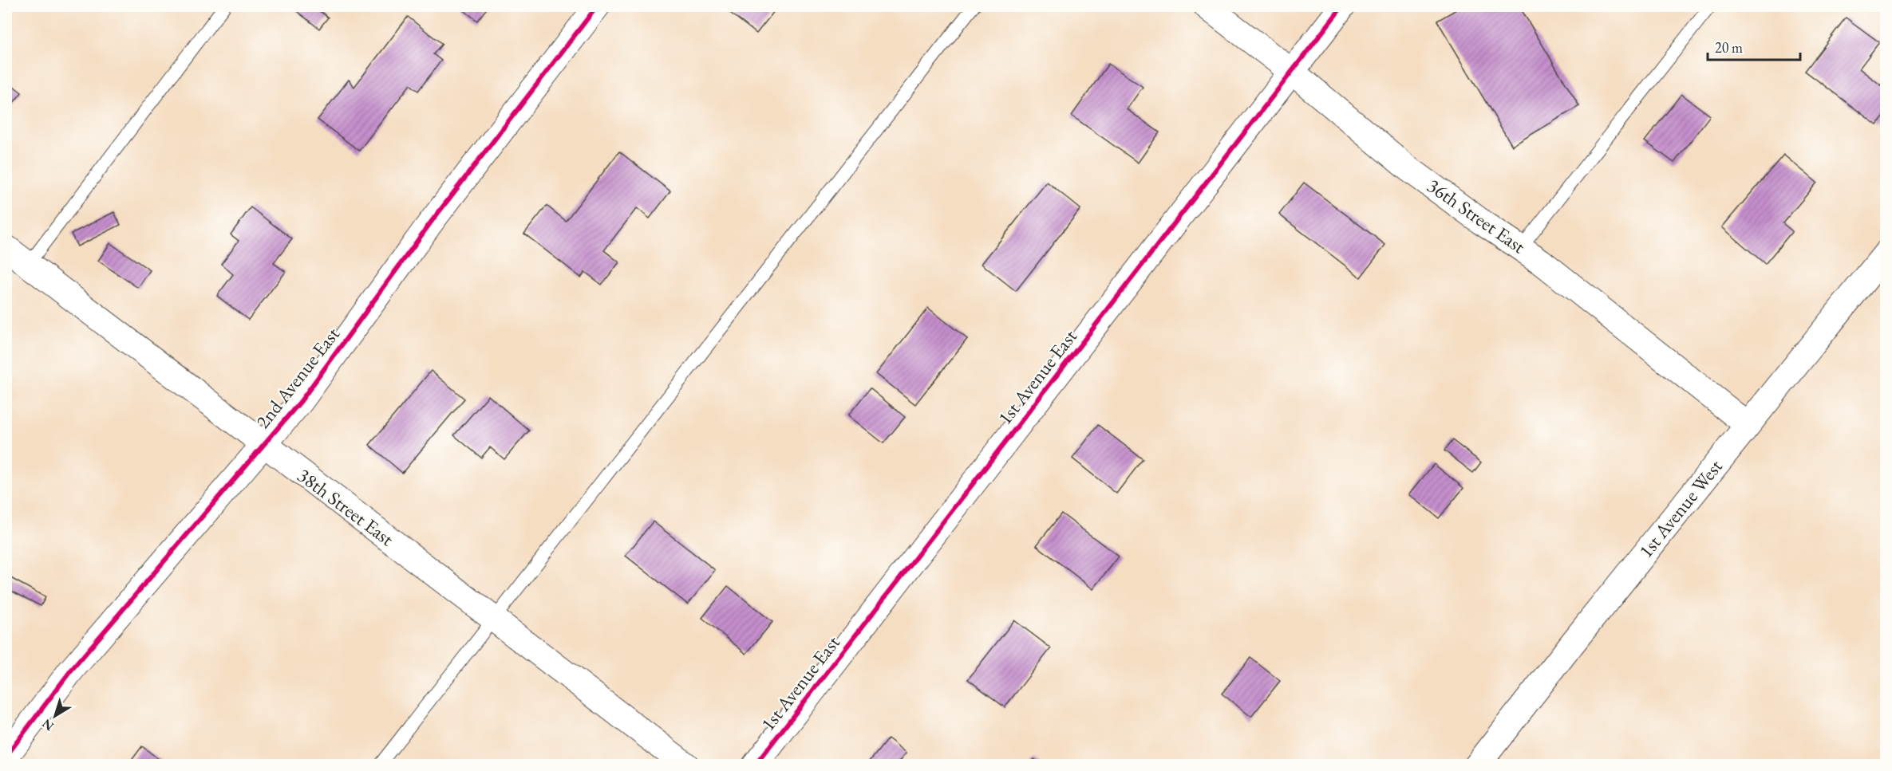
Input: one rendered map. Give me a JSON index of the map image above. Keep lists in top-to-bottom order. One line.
{"streets":{"street":["36th Street East","1st Avenue East","2nd Avenue East","38th Street East","1st Avenue West"]},"crossings":[["36th Street East","1st Avenue East"],["36th Street East","1st Avenue West"],["2nd Avenue East","38th Street East"]],"scale_bar":"20 m","north":"bottom left"}
